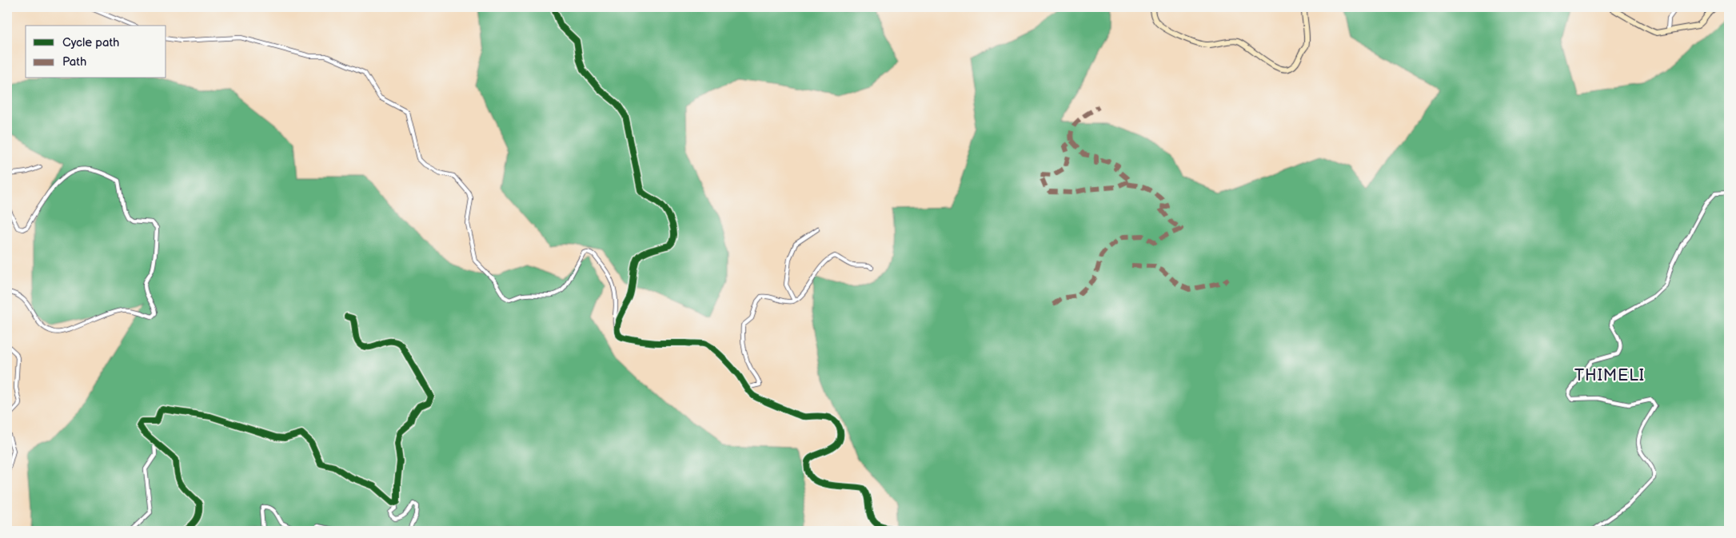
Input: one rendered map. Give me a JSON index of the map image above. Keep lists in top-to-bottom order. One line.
{"districts":["THIMELI"],"legend":["Cycle path","Path"]}
